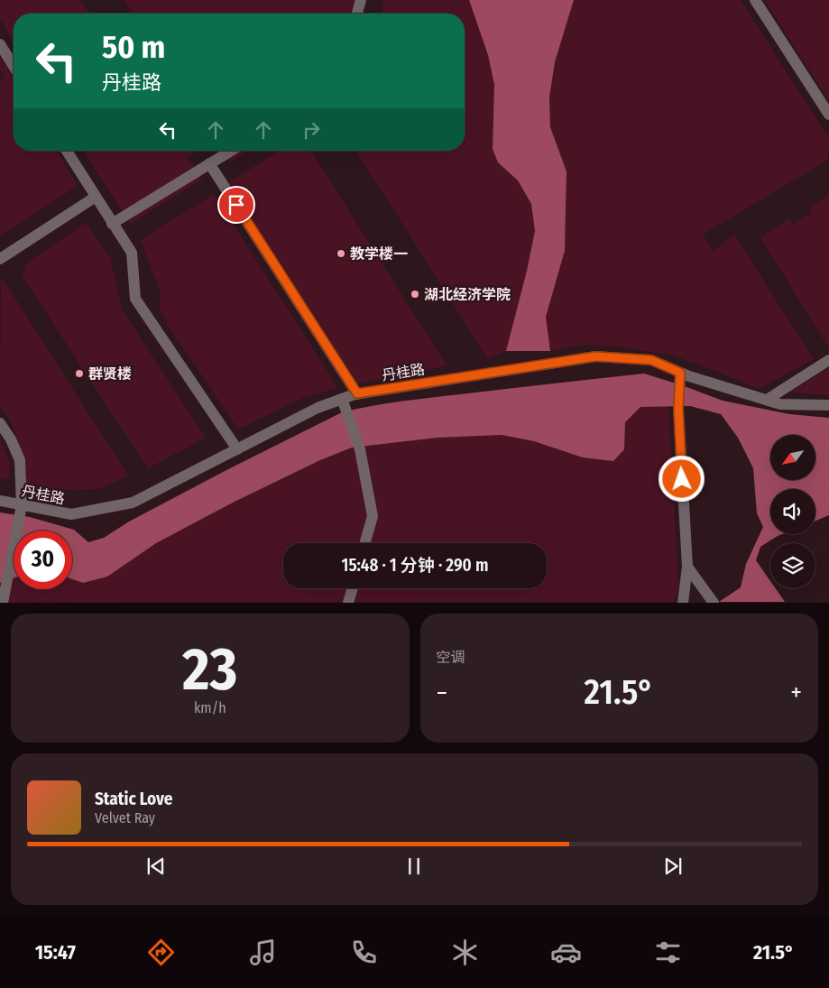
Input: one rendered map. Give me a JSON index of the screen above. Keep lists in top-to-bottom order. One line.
{"streets":{"street":["丹桂路"]},"places":["教学楼一","湖北经济学院","群贤楼"],"north":"bottom left","page":{"turn":["50 m","丹桂路"],"limit":"30","trip":"15:48 · 1 分钟 · 290 m","tile":[["23","km/h"],"空调"],"heat":["−","21.5°","+"],"song":["Static Love","Velvet Ray"],"tabs":["15:47","21.5°"]}}
